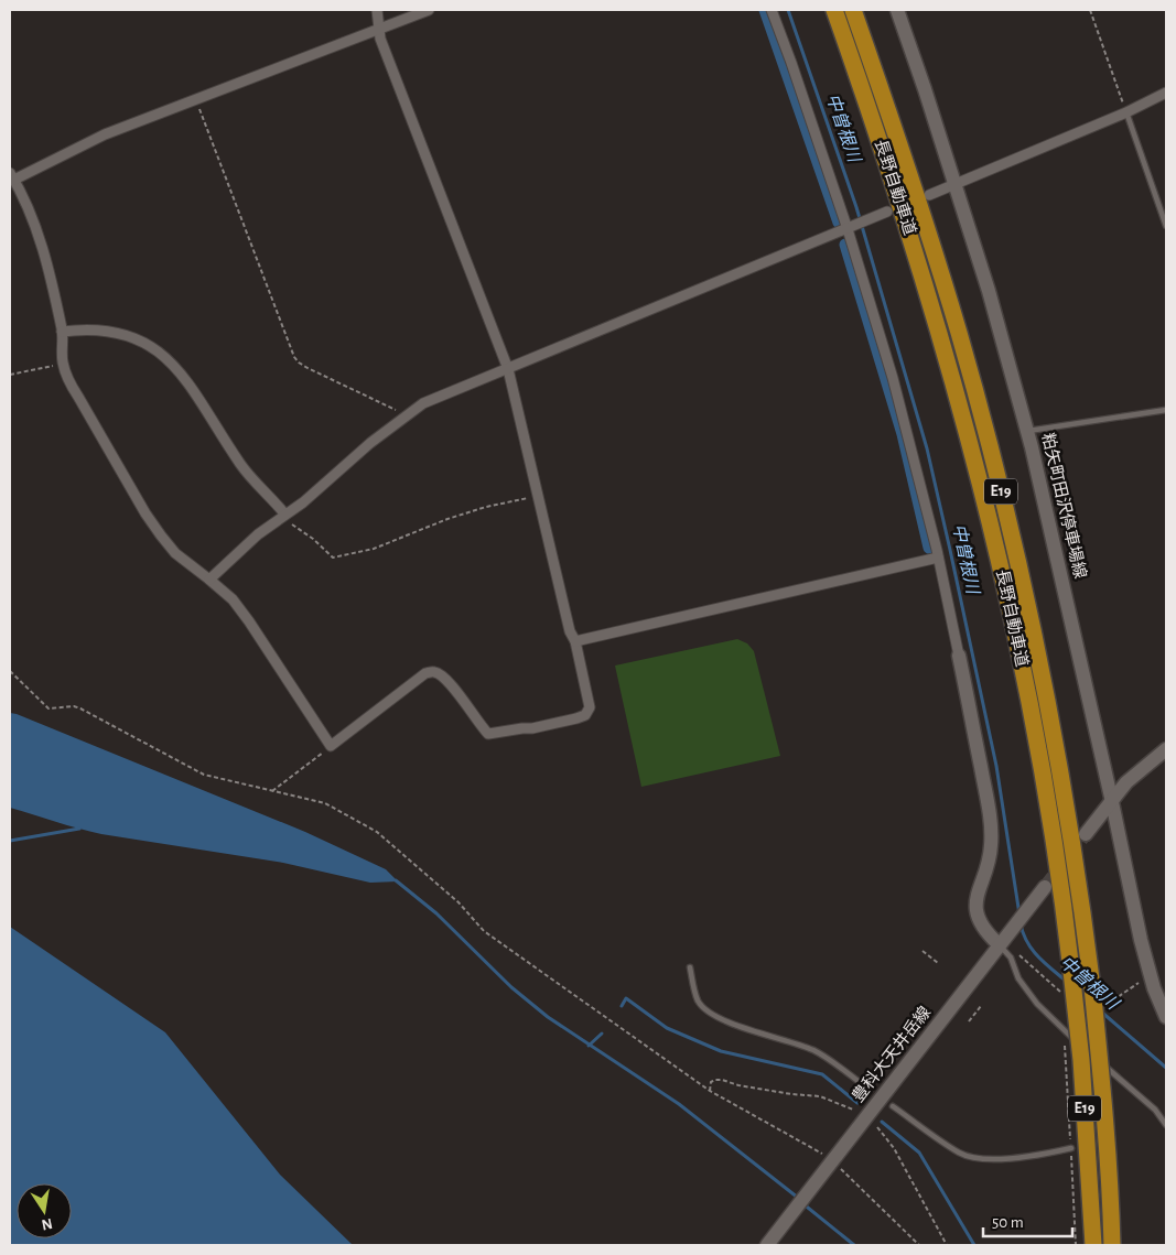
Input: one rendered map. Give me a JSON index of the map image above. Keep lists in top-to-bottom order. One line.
{"streets":{"highway":["長野自動車道","E19"],"main road":["粕矢町田沢停車場線","豊科大天井岳線"]},"water":["中曽根川"],"scale_bar":"50 m","north":"bottom"}
